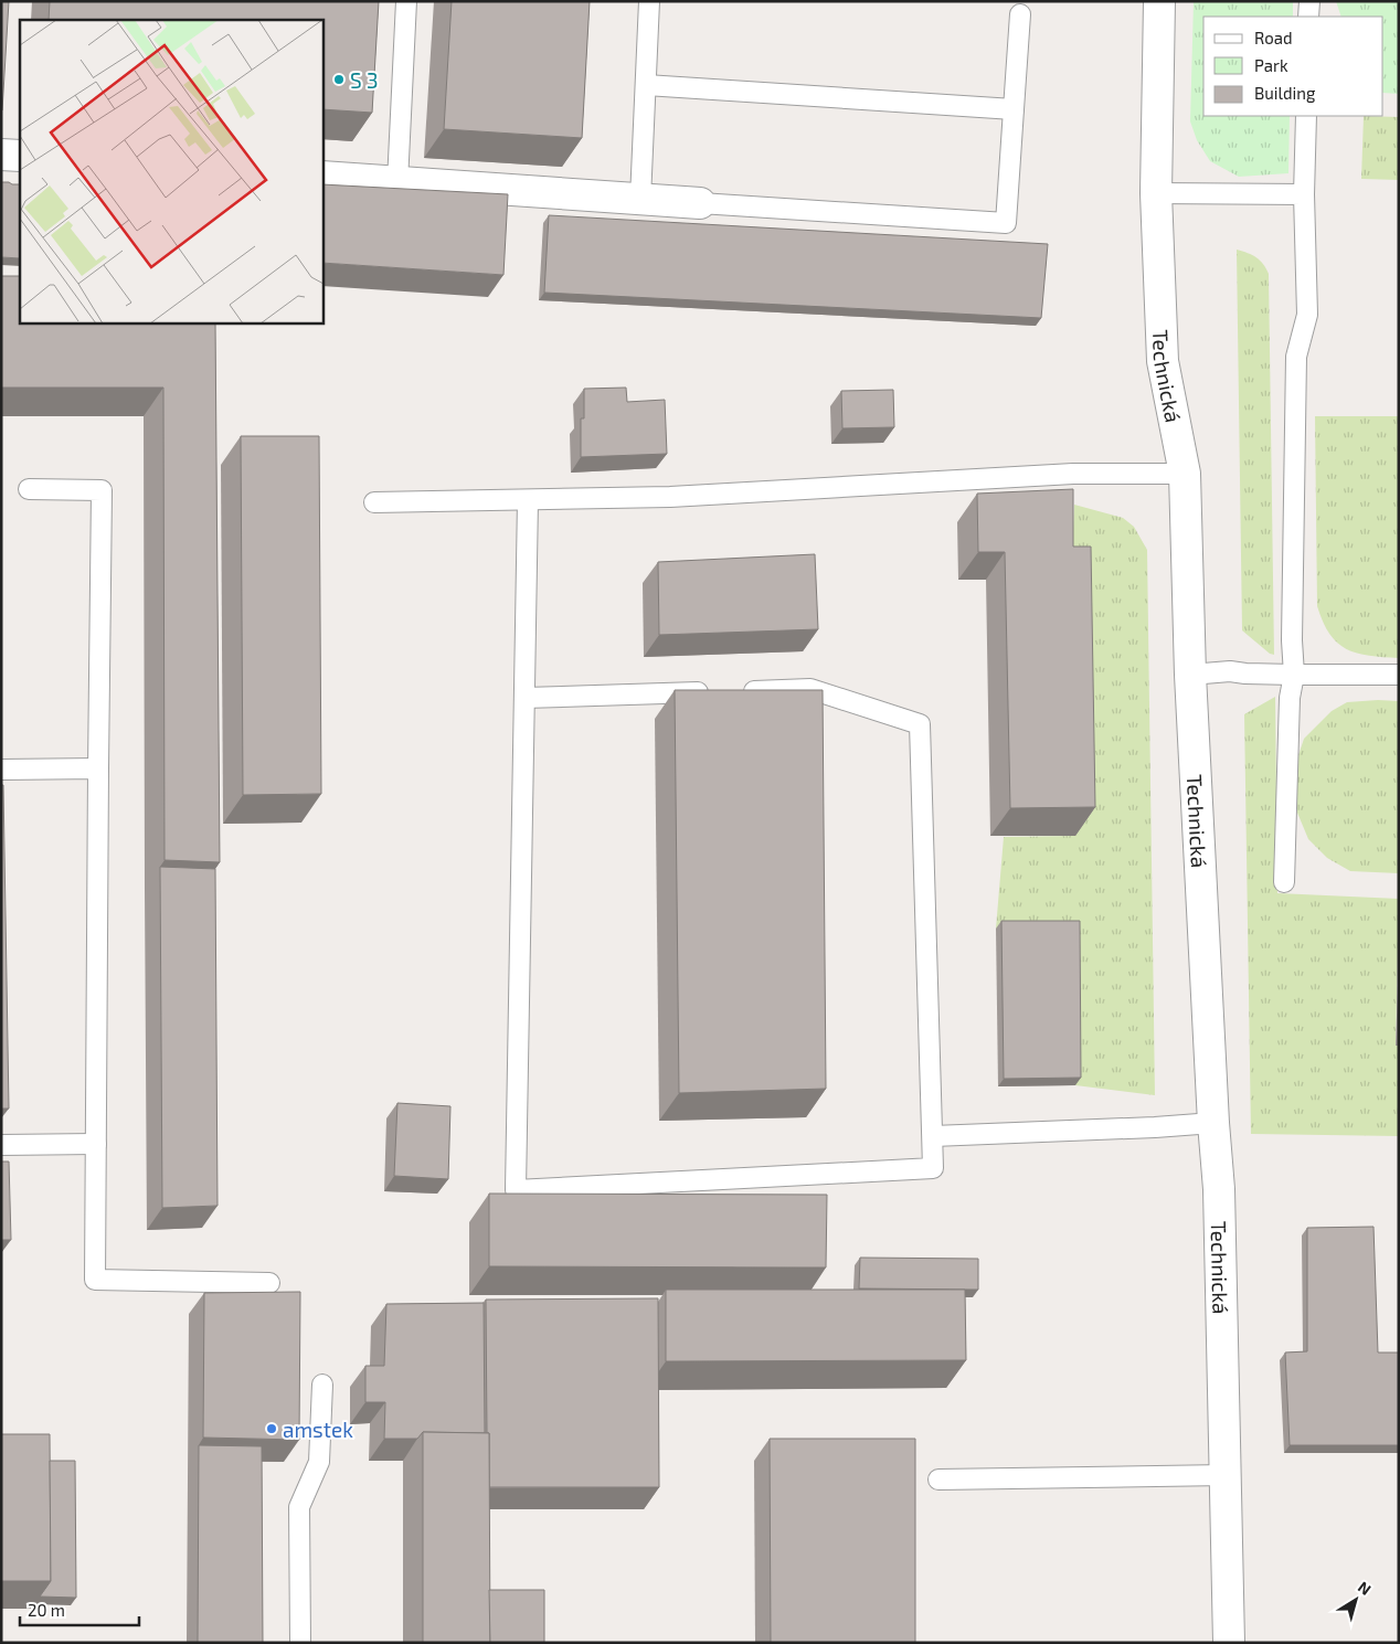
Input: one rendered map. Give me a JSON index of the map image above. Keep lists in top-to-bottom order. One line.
{"streets":{"street":["Technická"]},"places":["S 3","amstek"],"legend":["Road","Park","Building"],"scale_bar":"20 m","north":"top right"}
